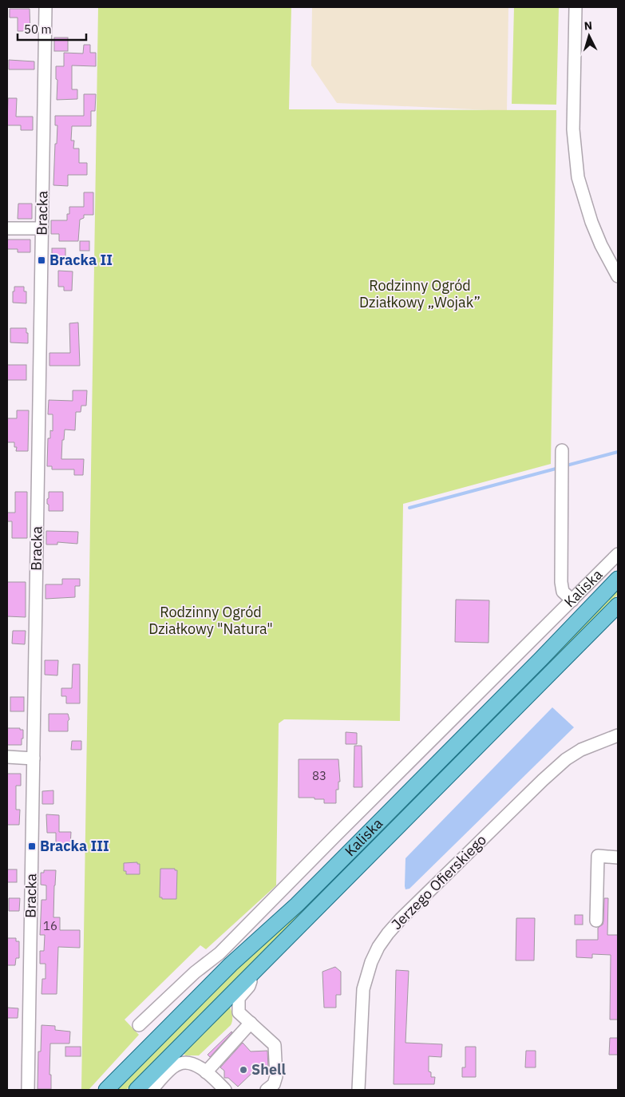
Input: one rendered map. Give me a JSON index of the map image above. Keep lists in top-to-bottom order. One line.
{"streets":{"main road":["Kaliska"],"street":["Bracka","Jerzego Ofierskiego"]},"parks":["Rodzinny Ogród Działkowy „Wojak”","Rodzinny Ogród Działkowy \"Natura\""],"places":{"transit":["Bracka II","Bracka III"],"other":["Shell"]},"house_numbers":["83","16"],"scale_bar":"50 m","north":"top"}
